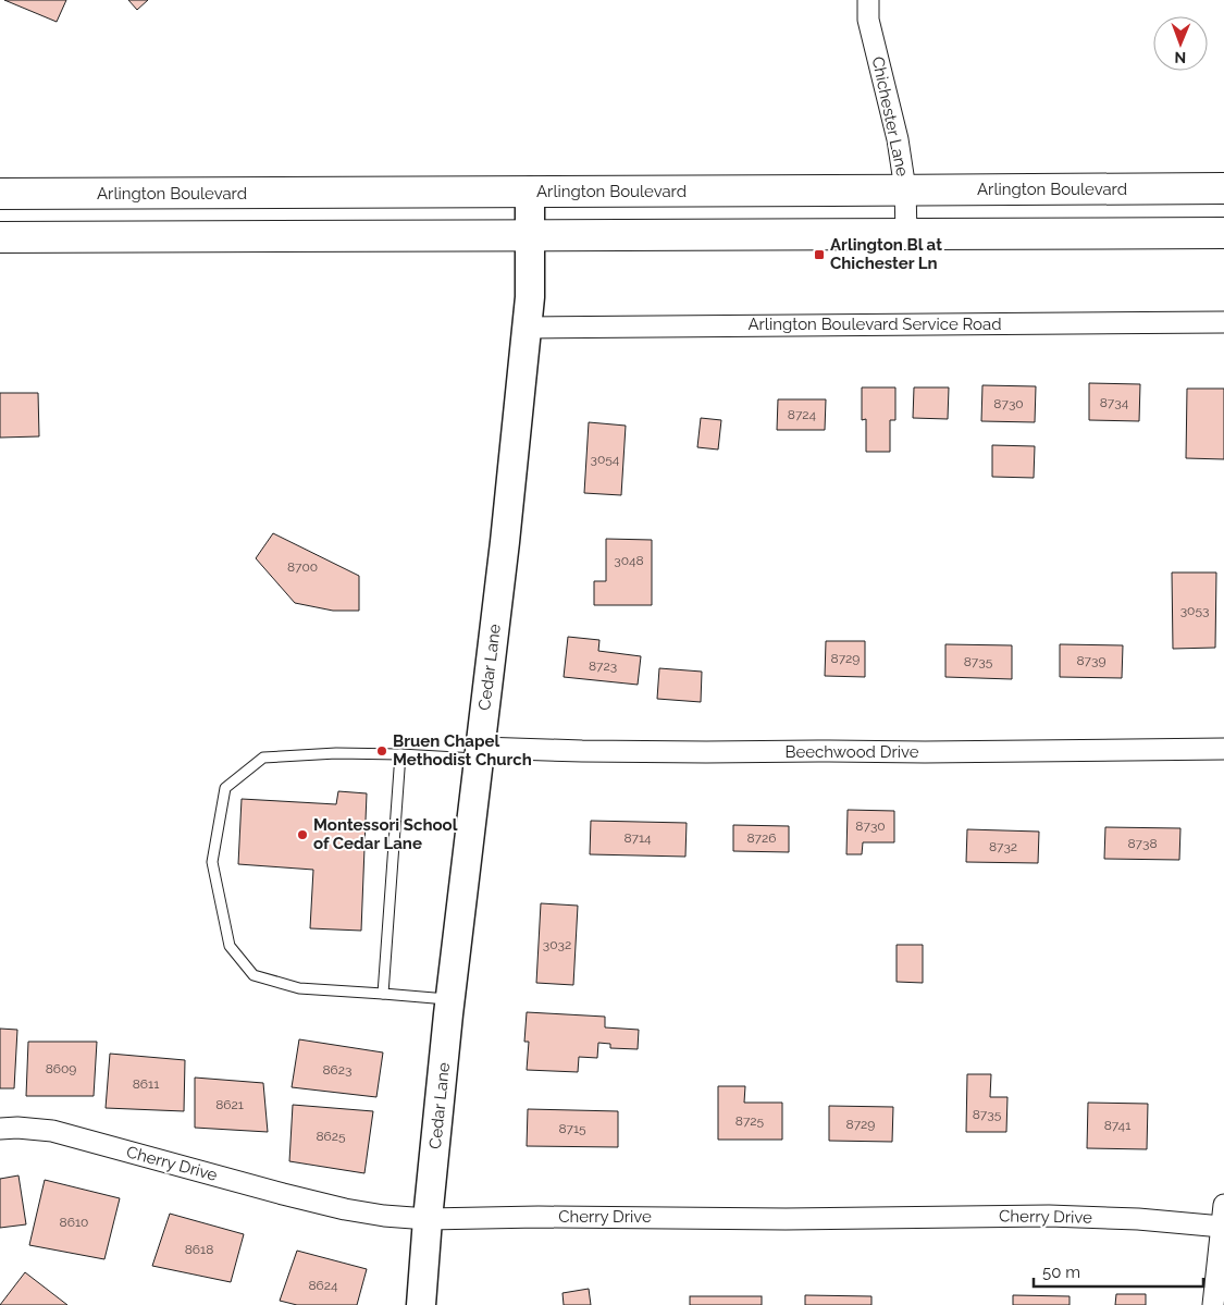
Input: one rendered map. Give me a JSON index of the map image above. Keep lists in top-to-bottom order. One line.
{"streets":{"main road":["Arlington Boulevard","Cedar Lane"],"street":["Chichester Lane","Arlington Boulevard Service Road","Beechwood Drive","Cherry Drive"]},"crossings":[["Chichester Lane","Arlington Boulevard"],["Arlington Boulevard","Cedar Lane"],["Arlington Boulevard Service Road","Cedar Lane"],["Cedar Lane","Beechwood Drive"],["Cedar Lane","Cherry Drive"]],"places":{"transit":["Arlington Bl at Chichester Ln"],"other":["Bruen Chapel Methodist Church","Montessori School of Cedar Lane"]},"house_numbers":["8734","8730","8724","3054","3048","8700","3053","8729","8739","8735","8723","8730","8714","8726","8738","8732","3032","8609","8623","8611","8621","8735","8725","8729","8741","8715","8625","8610","8618","8624"],"scale_bar":"50 m","north":"bottom"}
